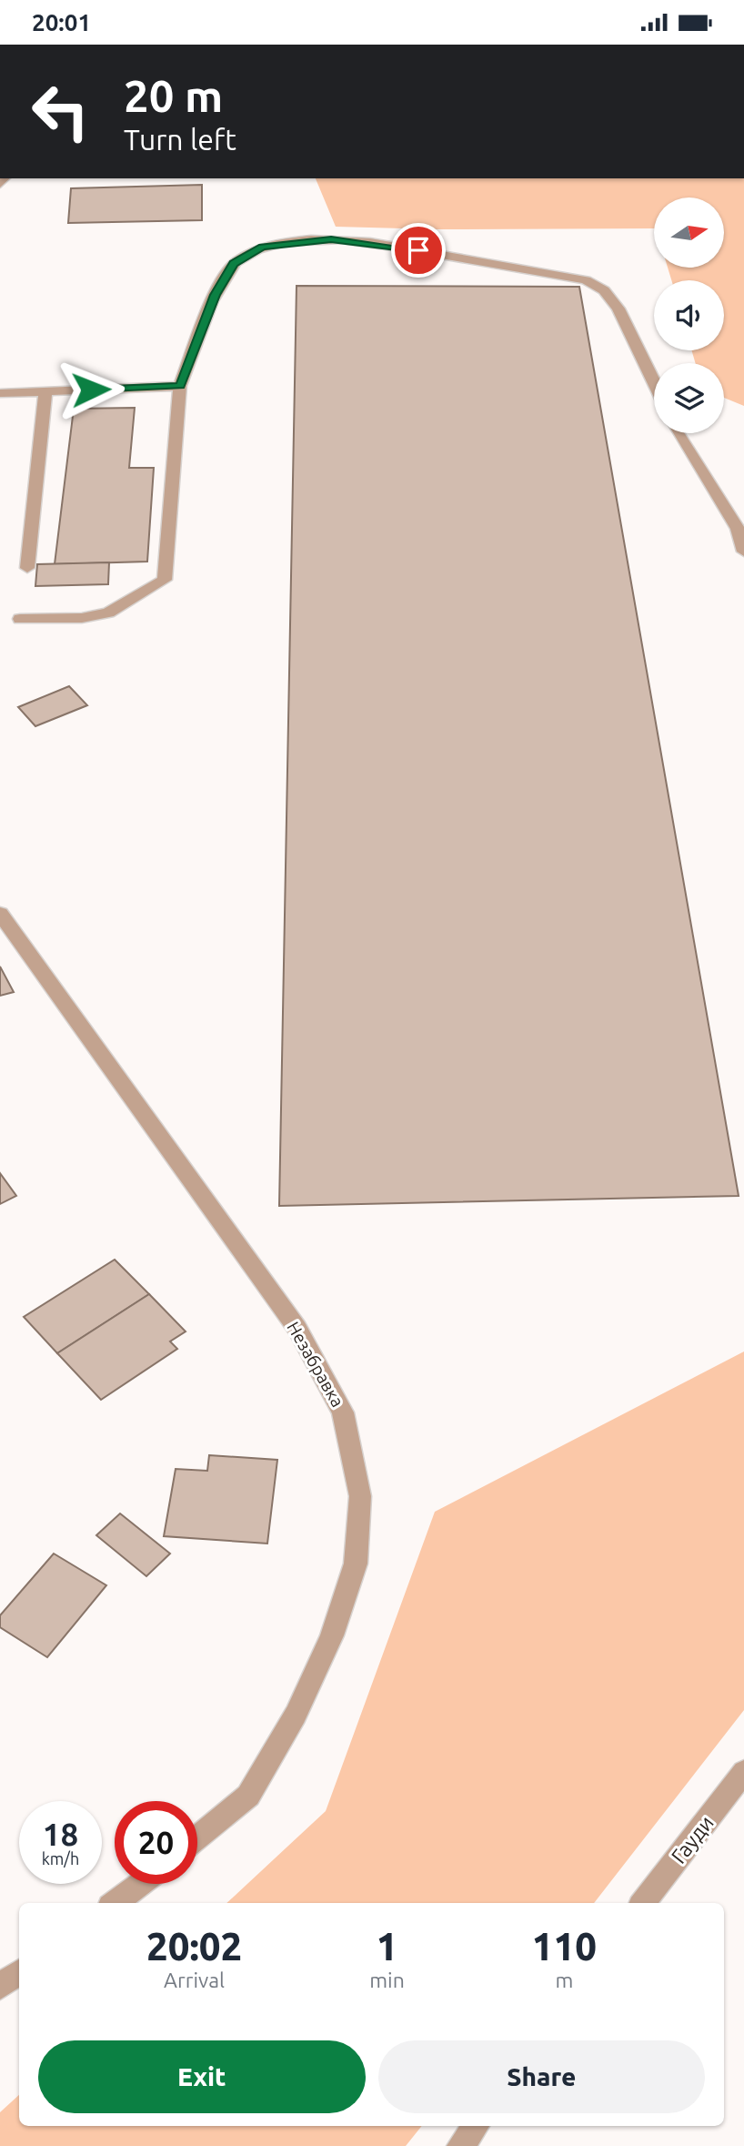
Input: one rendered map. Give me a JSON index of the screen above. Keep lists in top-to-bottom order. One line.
{"streets":{"street":["Незабравка","Гауди"]},"north":"right","page":{"status":"20:01","turn":["20 m","Turn left"],"speed":"18 km/h","limit":"20","eta":["20:02","Arrival","1","min","110","m"],"buttons":["Exit","Share"]}}
